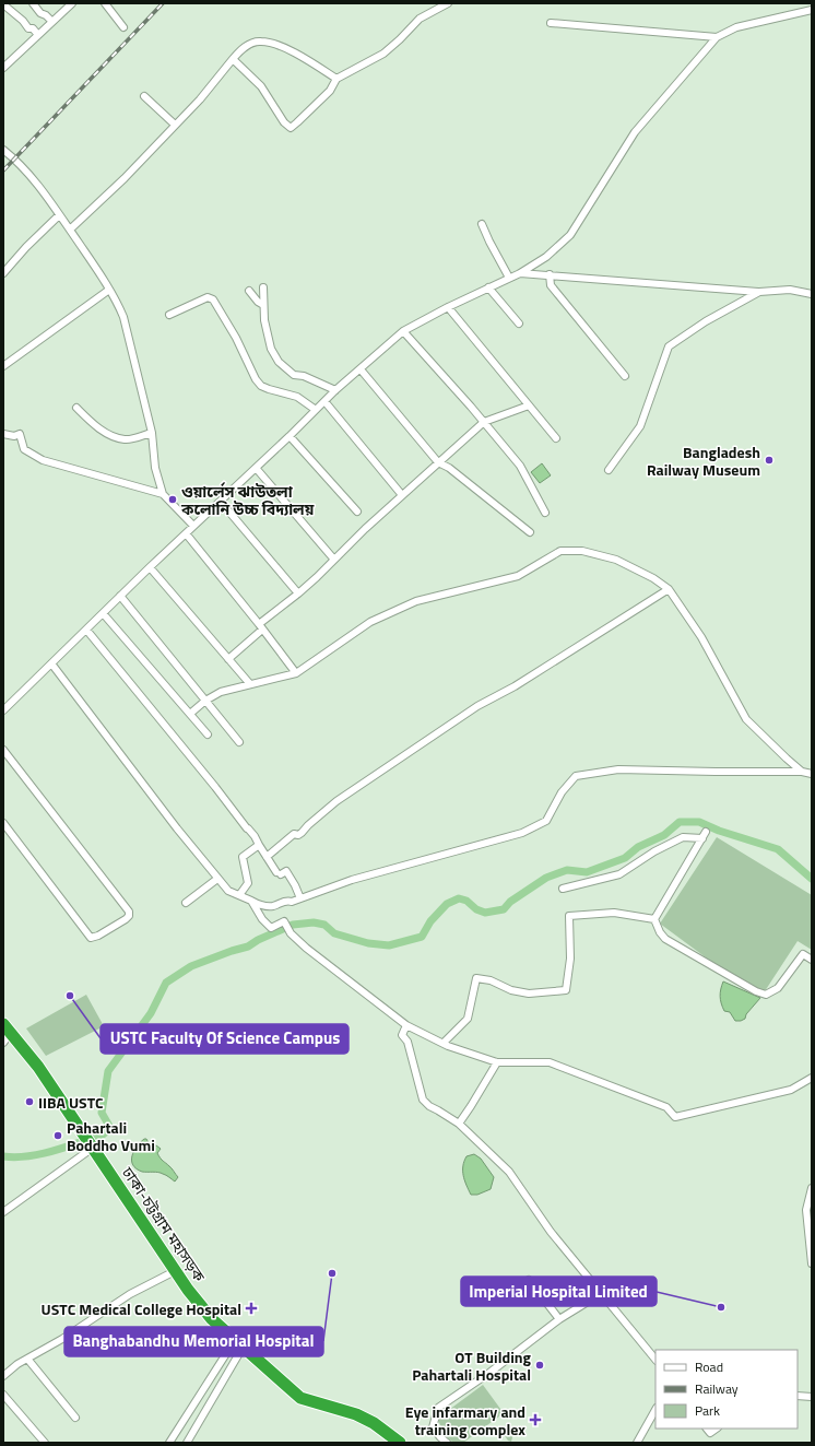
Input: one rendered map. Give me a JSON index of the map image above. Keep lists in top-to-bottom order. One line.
{"streets":{"highway":["ঢাকা-চট্টগ্রাম মহাসড়ক"]},"places":{"other":["Bangladesh Railway Museum","ওয়ার্লেস ঝাউতলা কলোনি উচ্চ বিদ্যালয়","USTC Faculty Of Science Campus","IIBA USTC","Pahartali Boddho Vumi","Banghabandhu Memorial Hospital","Imperial Hospital Limited","OT Building Pahartali Hospital"],"health":["USTC Medical College Hospital","Eye infarmary and training complex"]},"legend":["Road","Railway","Park"]}
